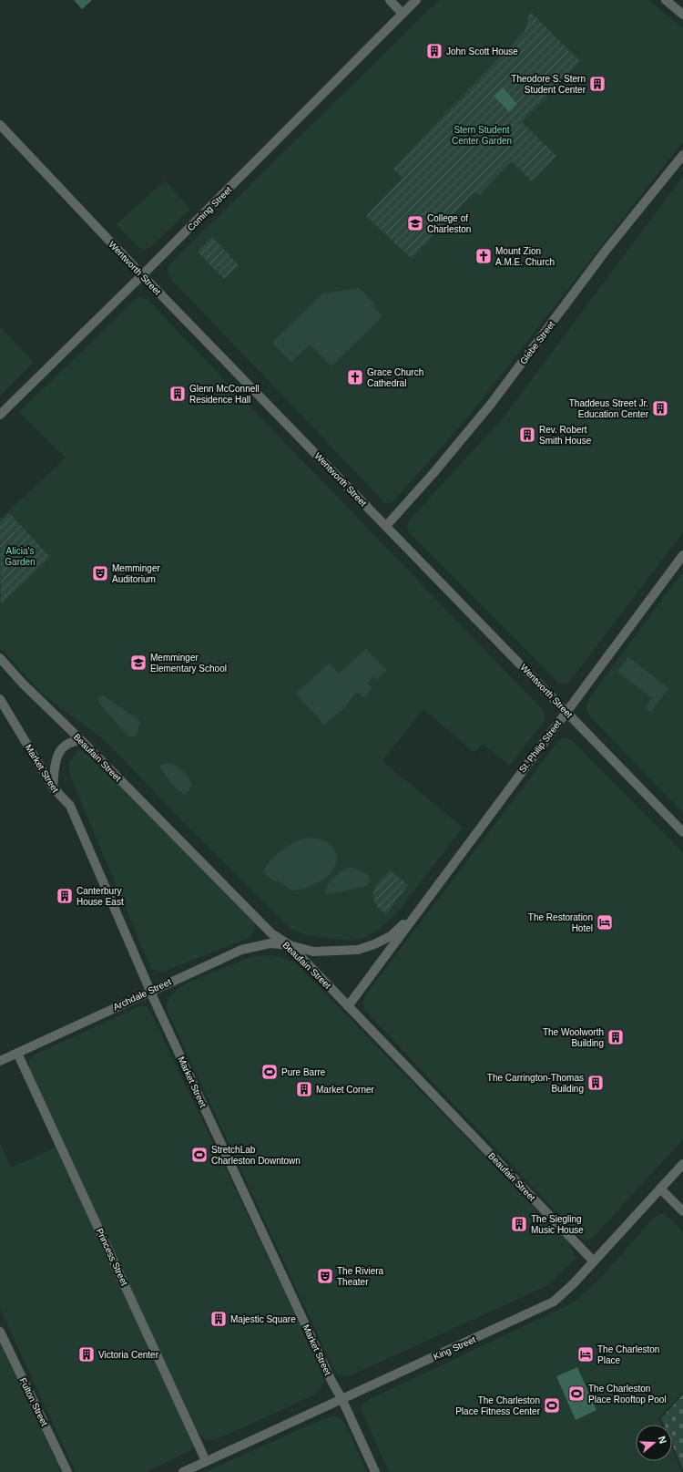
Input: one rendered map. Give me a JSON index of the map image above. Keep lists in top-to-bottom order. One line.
{"streets":{"street":["Coming Street","Wentworth Street","Glebe Street","St. Philip Street","Beaufain Street","Market Street","Archdale Street","Princess Street","King Street","Fulton Street"]},"crossings":[["Coming Street","Wentworth Street"],["Wentworth Street","Glebe Street"],["Wentworth Street","St. Philip Street"],["St. Philip Street","Beaufain Street"],["St. Philip Street","Archdale Street"],["Beaufain Street","Archdale Street"],["Beaufain Street","King Street"],["Market Street","Archdale Street"],["Market Street","King Street"],["Archdale Street","Princess Street"],["Princess Street","King Street"]],"parks":["Stern Student Center Garden","Alicia's Garden"],"places":{"building":["John Scott House","Theodore S. Stern Student Center","Glenn McConnell Residence Hall","Thaddeus Street Jr. Education Center","Rev. Robert Smith House","Canterbury House East","The Woolworth Building","The Carrington-Thomas Building","Market Corner","The Siegling Music House","Majestic Square","Victoria Center"],"school or university":["College of Charleston","Memminger Elementary School"],"church":["Mount Zion A.M.E. Church","Grace Church Cathedral"],"theatre":["Memminger Auditorium","The Riviera Theater"],"hotel":["The Restoration Hotel","The Charleston Place"],"sports":["Pure Barre","StretchLab Charleston Downtown","The Charleston Place Rooftop Pool","The Charleston Place Fitness Center"]},"north":"right"}
